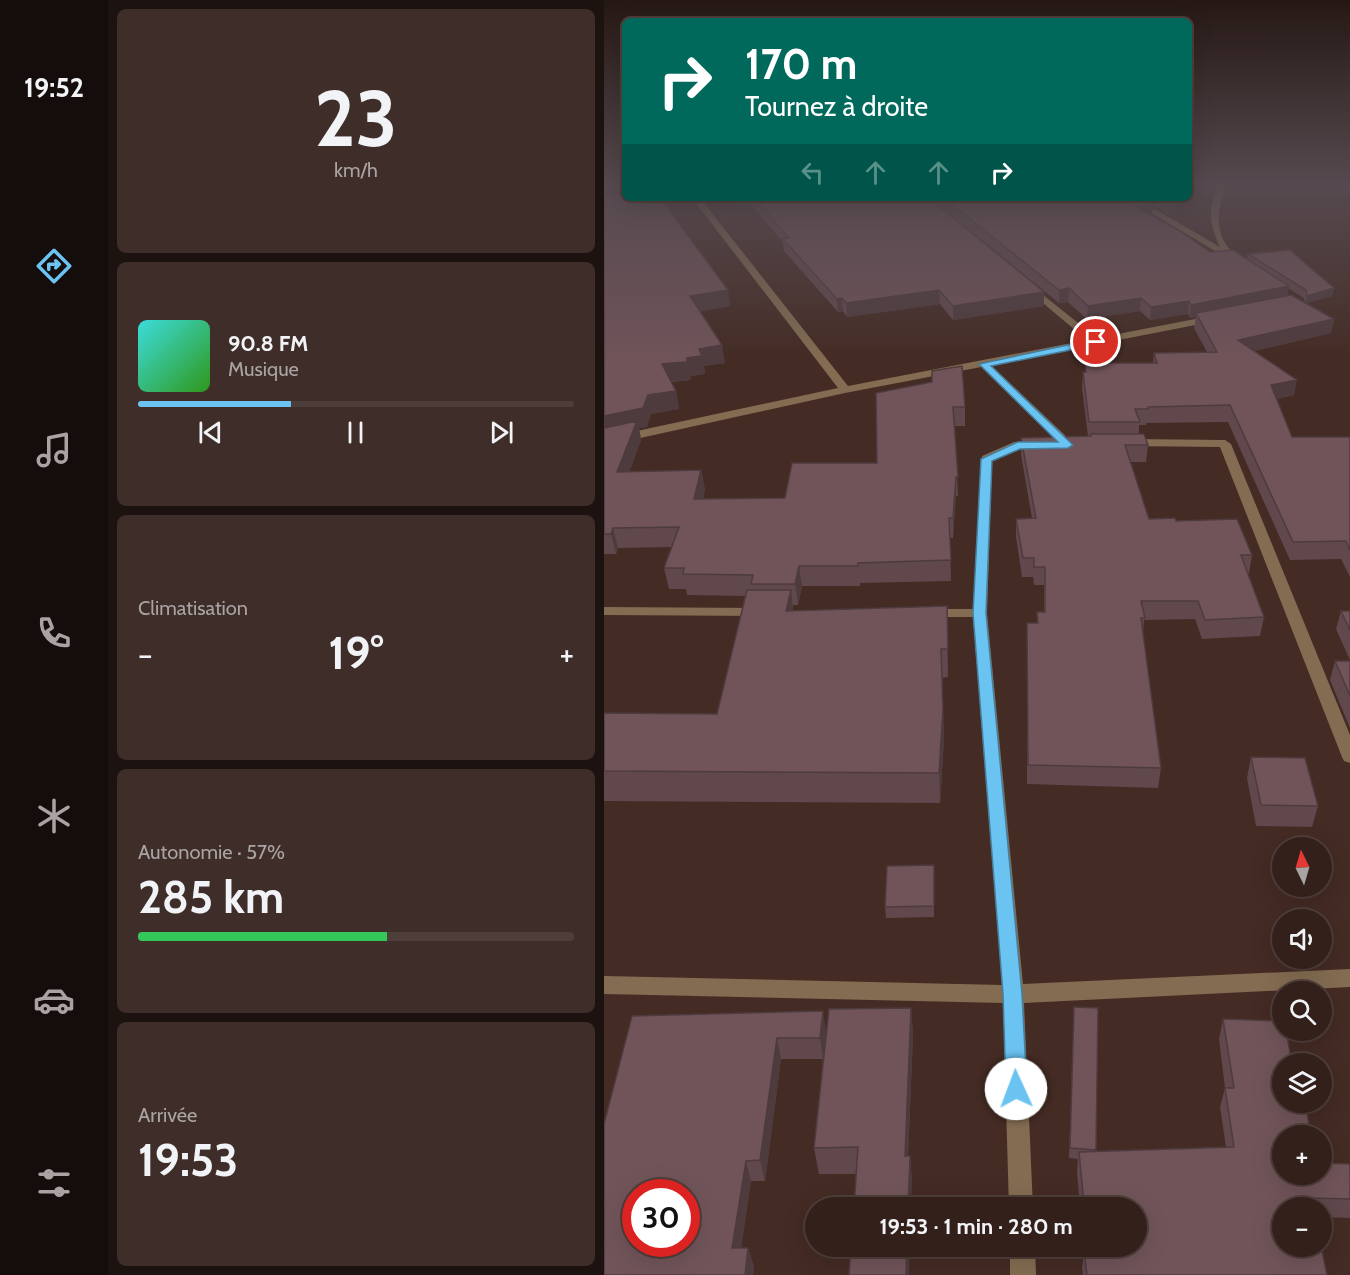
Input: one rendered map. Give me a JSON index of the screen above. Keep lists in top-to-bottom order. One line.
{"north":"top","page":{"tabs":"19:52","tile":[["23","km/h"],"Climatisation",["Autonomie · 57%","285 km"],["Arrivée","19:53"]],"turn":["170 m","Tournez à droite"],"song":["90.8 FM","Musique"],"heat":["−","19°","+"],"map_buttons":["+","−"],"limit":"30","trip":"19:53 · 1 min · 280 m"}}
